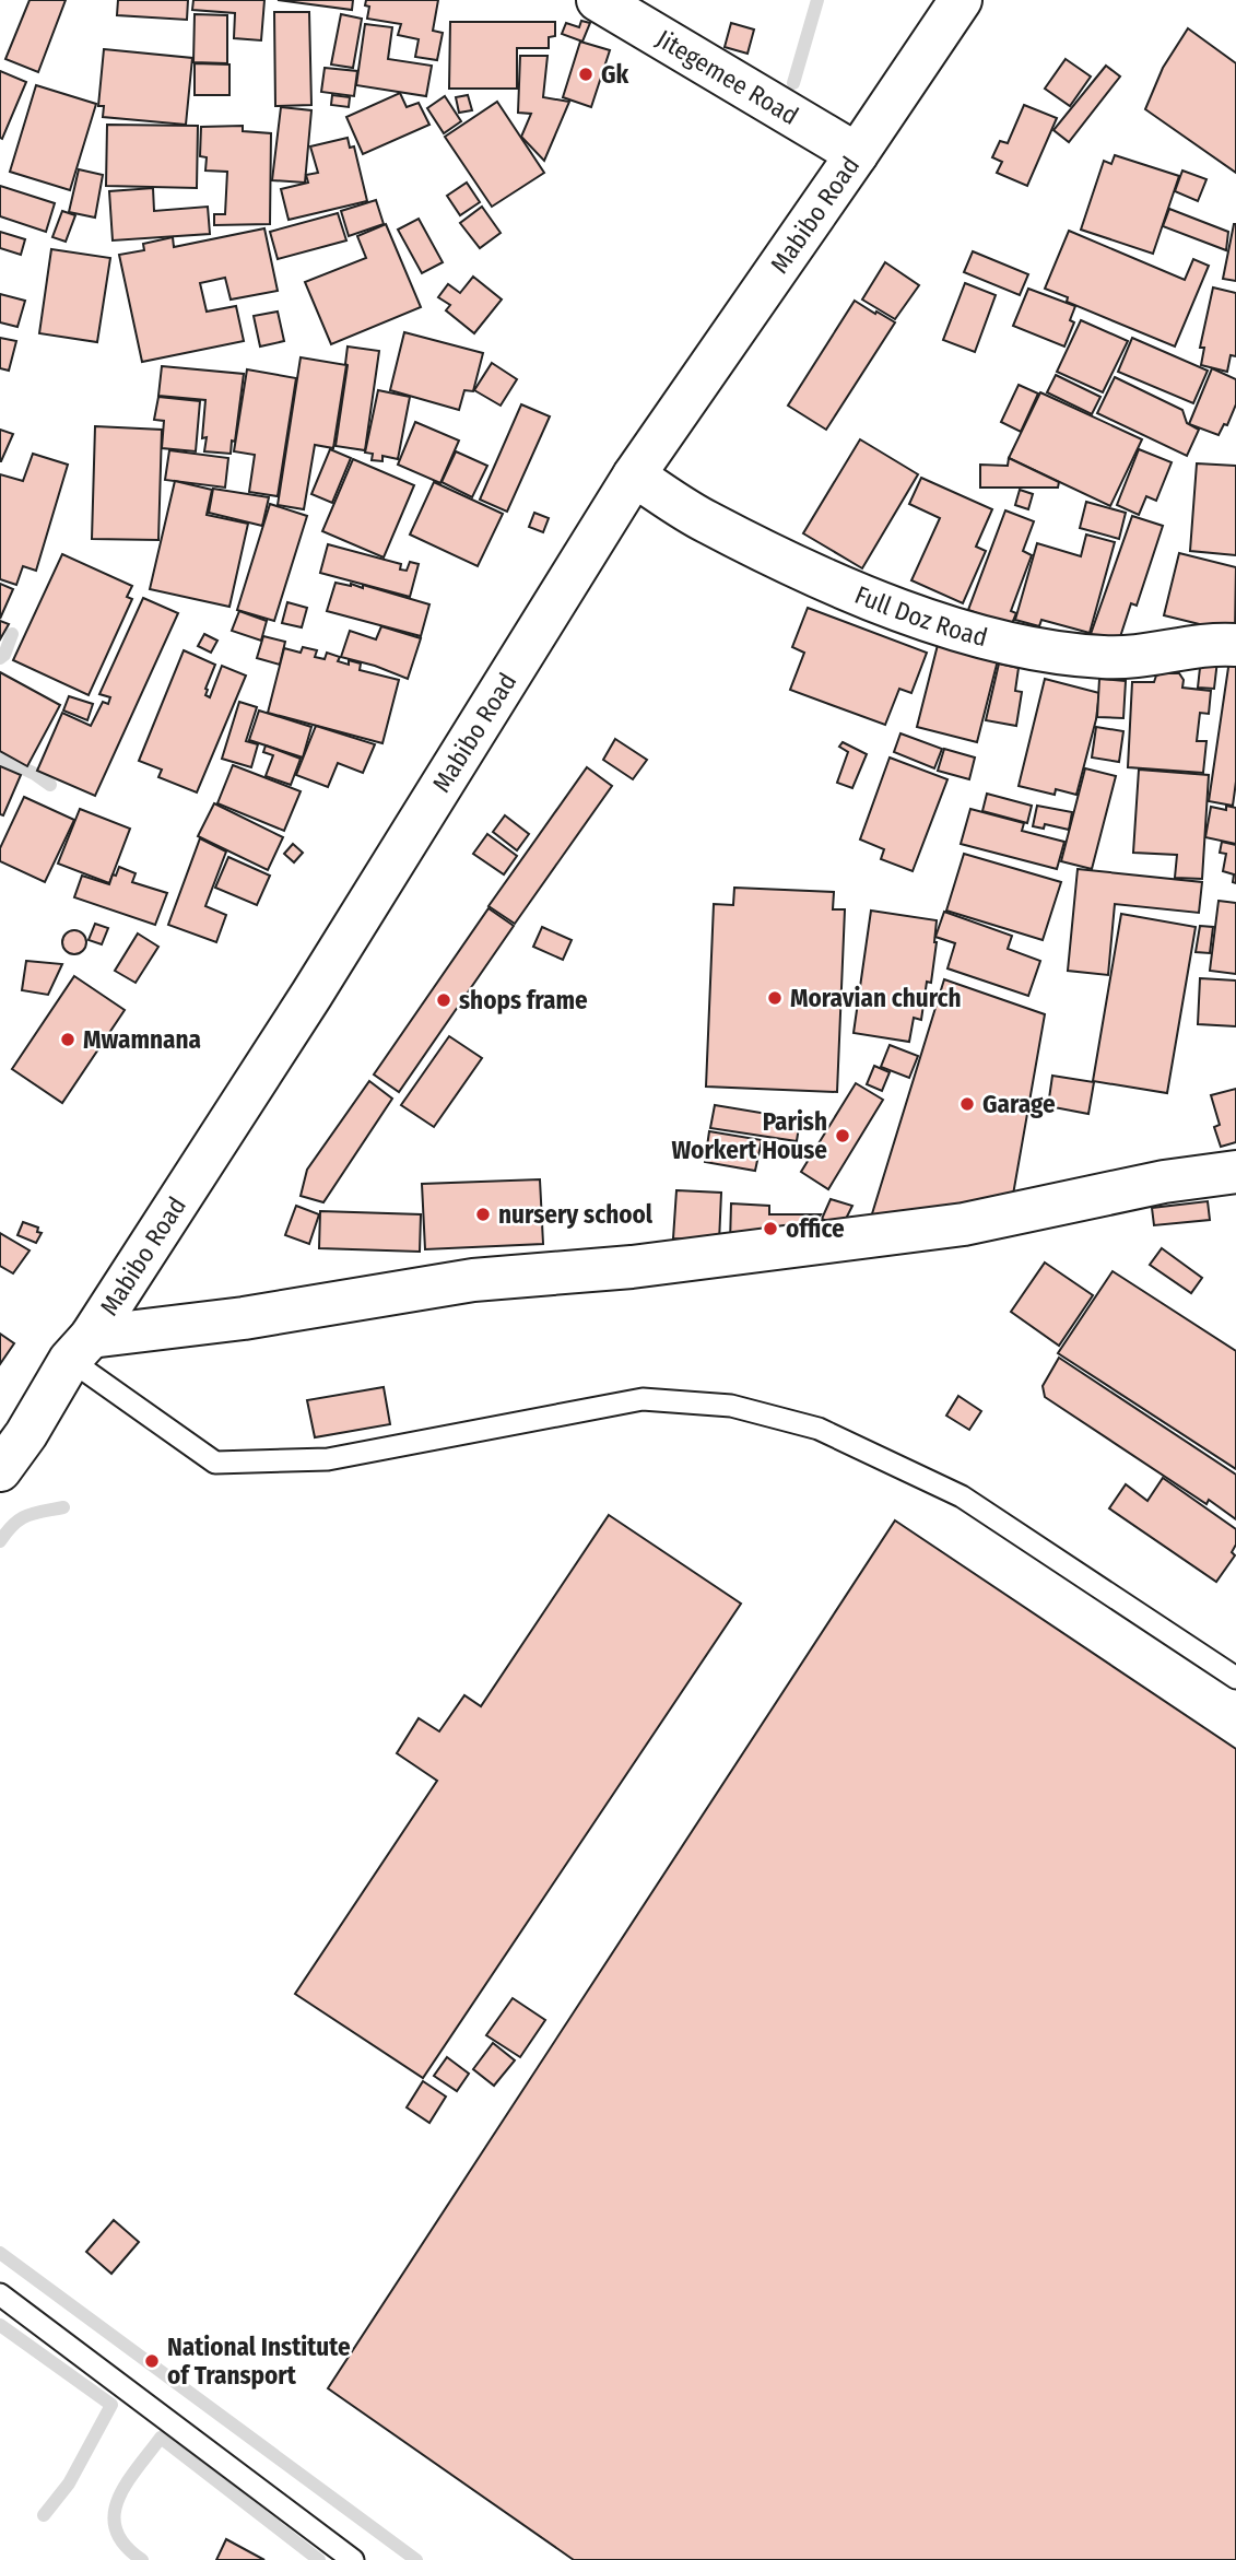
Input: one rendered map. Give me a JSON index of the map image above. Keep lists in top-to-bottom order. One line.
{"streets":{"street":["Jitegemee Road","Mabibo Road","Full Doz Road"]},"crossings":[["Jitegemee Road","Mabibo Road"],["Mabibo Road","Full Doz Road"]],"places":["Gk","Moravian church","shops frame","Mwamnana","Garage","Parish Workert House","nursery school","office","National Institute of Transport"]}
